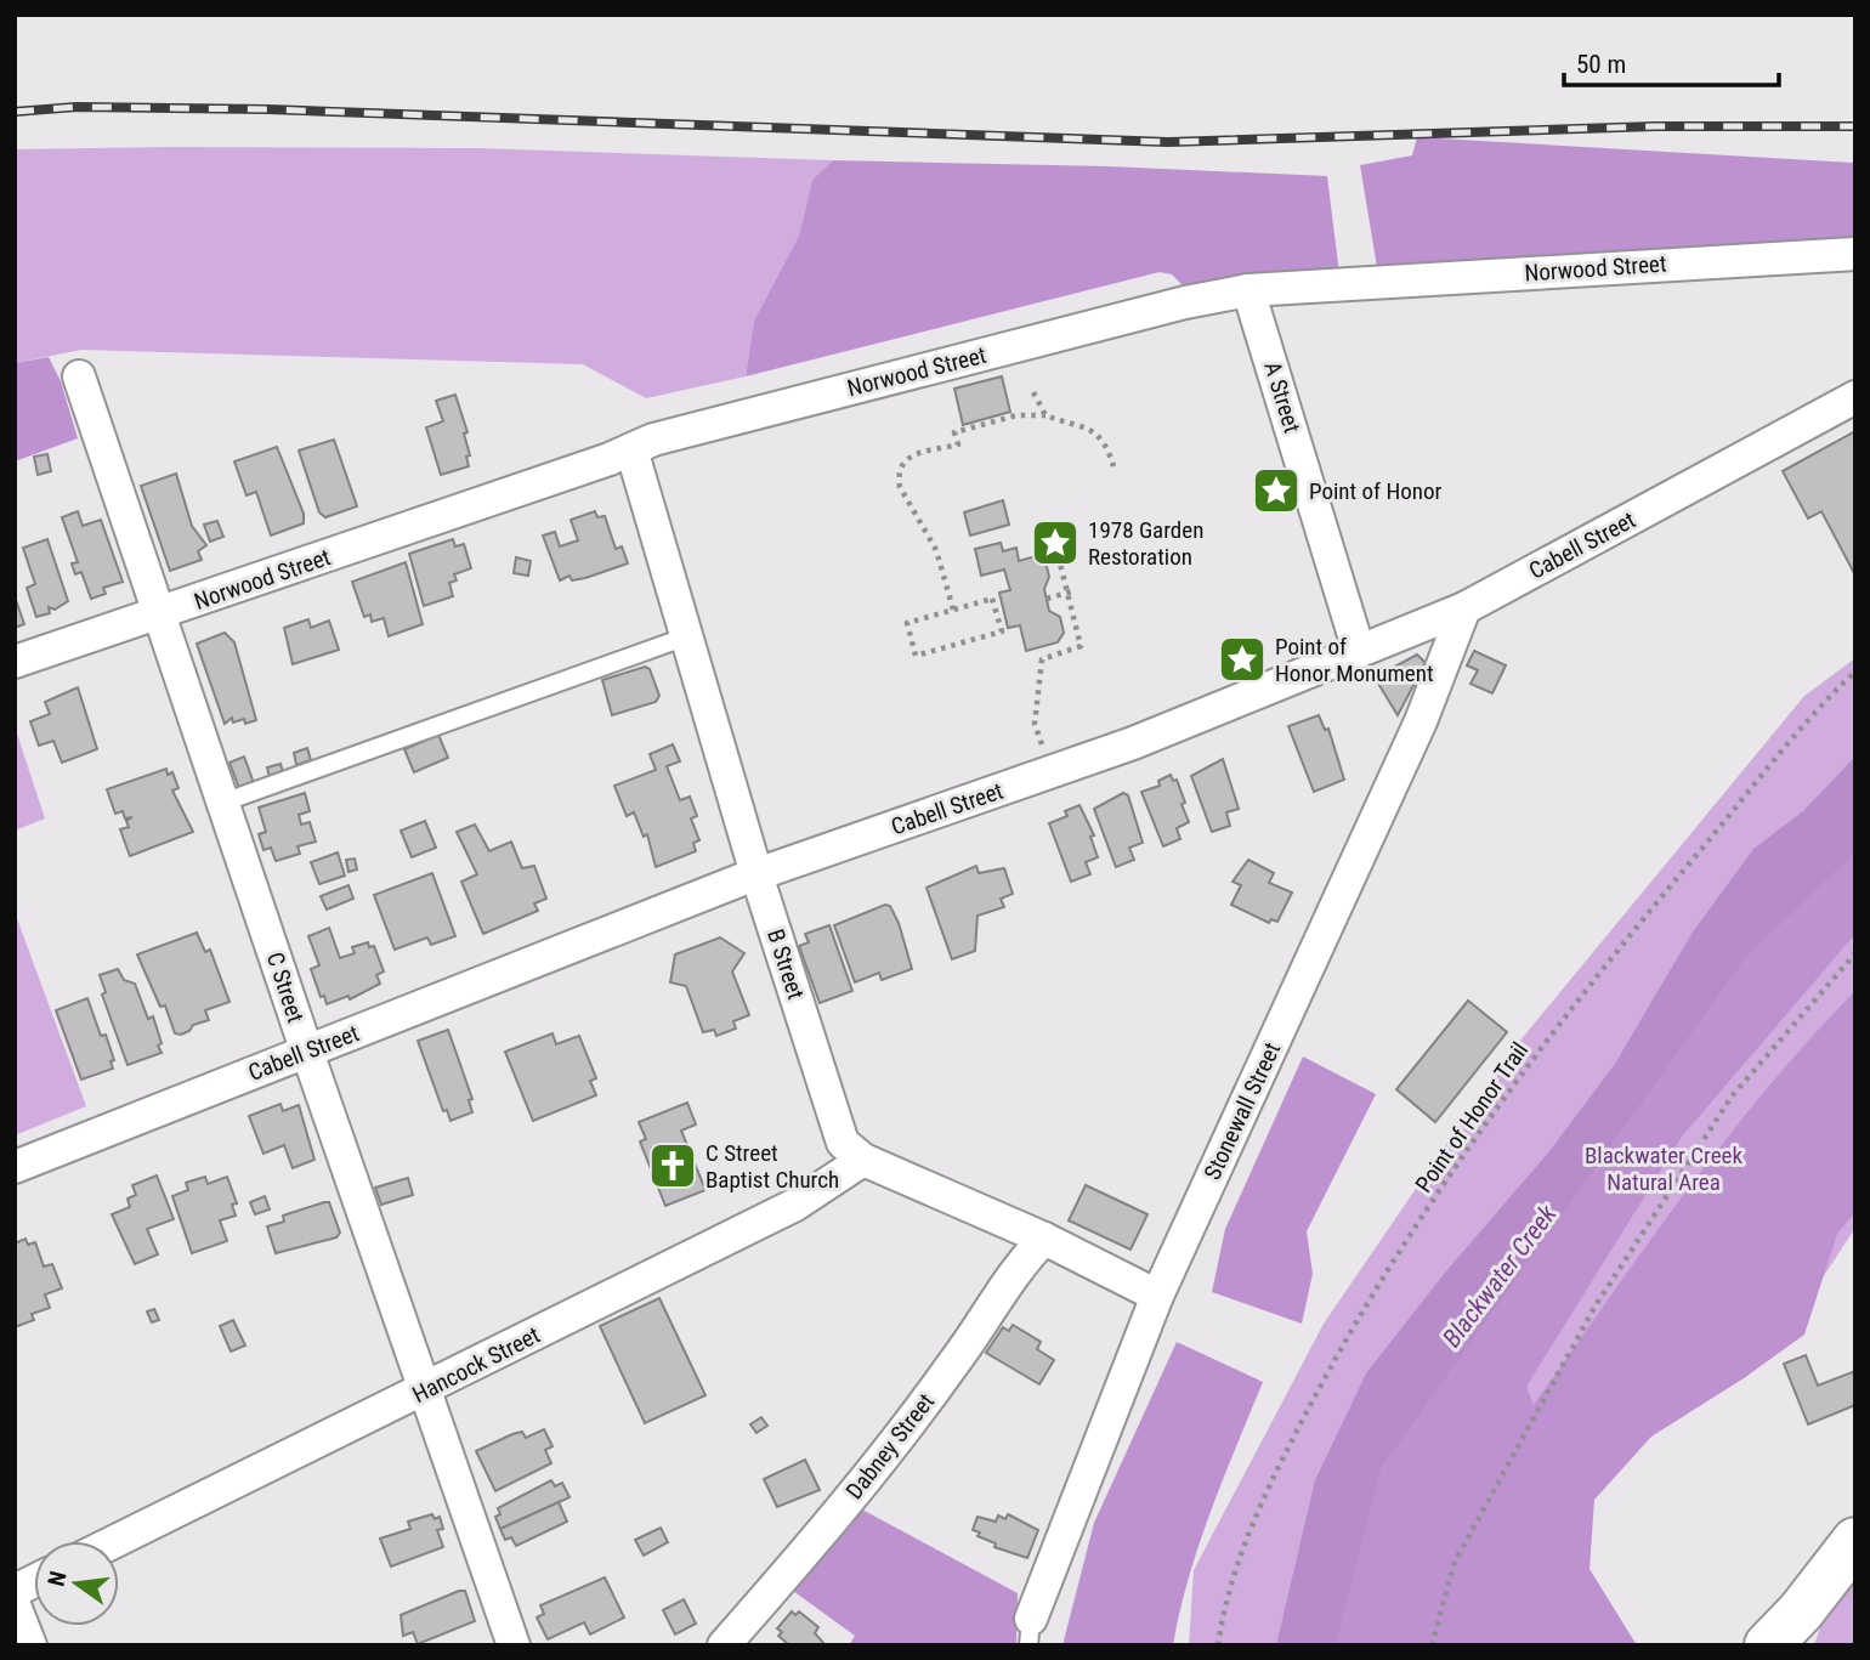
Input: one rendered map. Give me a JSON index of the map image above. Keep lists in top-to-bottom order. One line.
{"streets":{"street":["Norwood Street","A Street","Cabell Street","B Street","C Street","Stonewall Street","Hancock Street","Dabney Street"],"path":["Point of Honor Trail"]},"crossings":[["Norwood Street","A Street"],["Norwood Street","B Street"],["Norwood Street","C Street"],["A Street","Cabell Street"],["Cabell Street","B Street"],["Cabell Street","C Street"],["Cabell Street","Stonewall Street"],["B Street","Stonewall Street"],["B Street","Hancock Street"],["B Street","Dabney Street"],["C Street","Hancock Street"]],"water":["Blackwater Creek"],"parks":["Blackwater Creek Natural Area"],"places":{"place":["Point of Honor","1978 Garden Restoration","Point of Honor Monument"],"church":["C Street Baptist Church"]},"scale_bar":"50 m","north":"left"}
